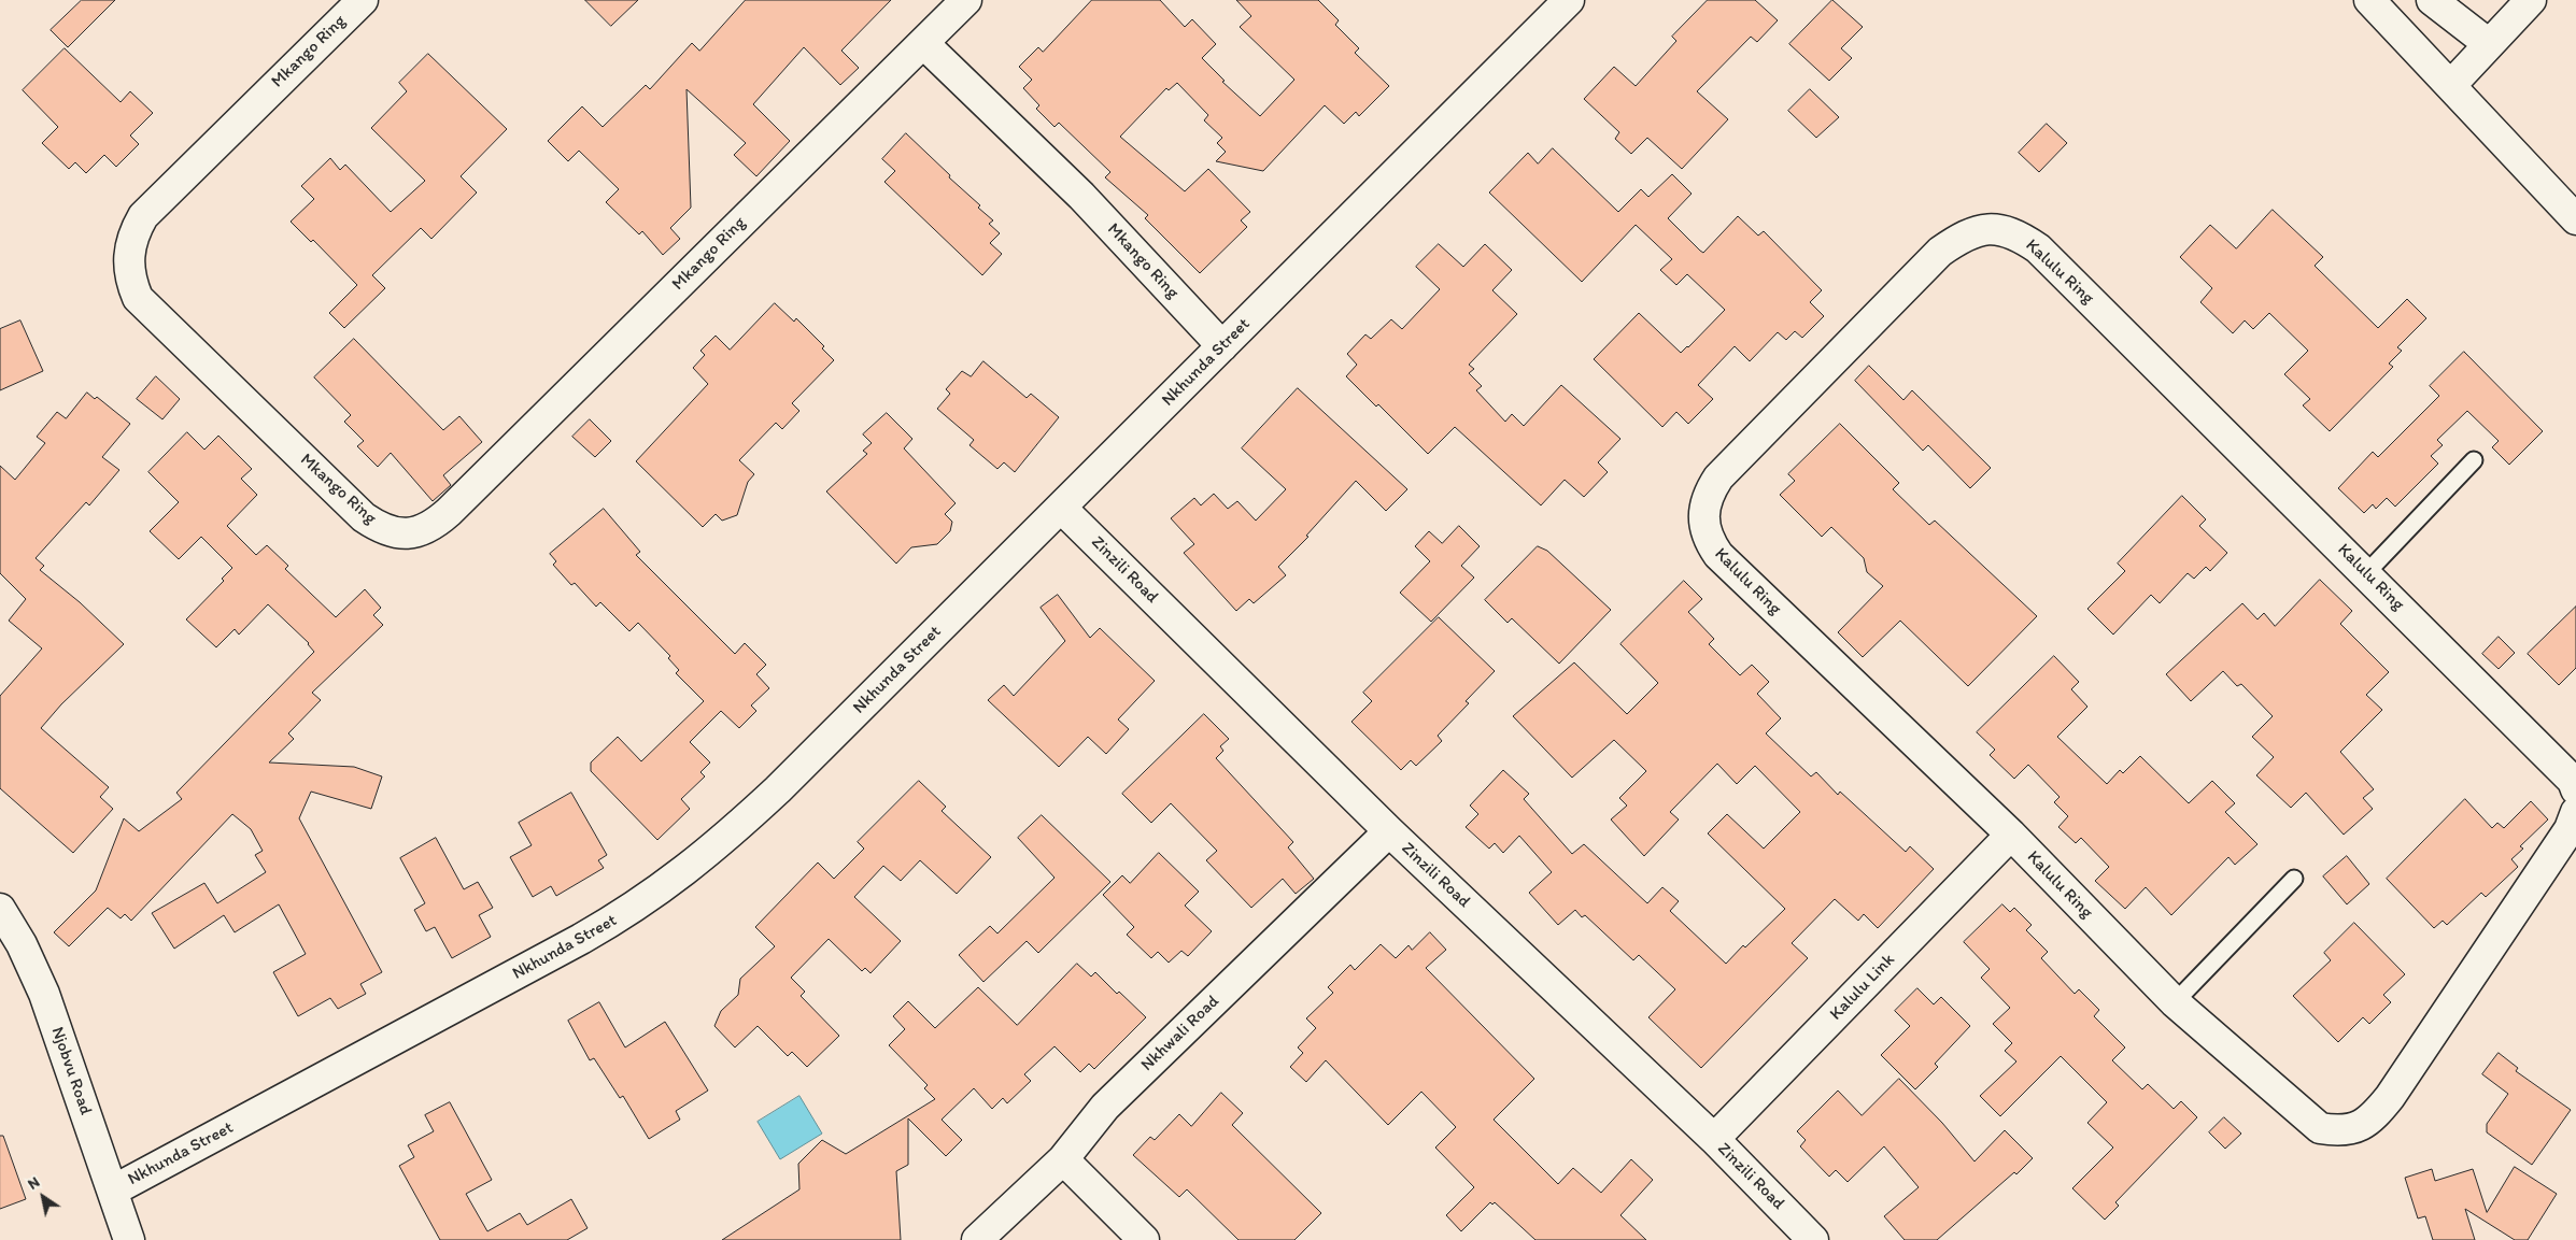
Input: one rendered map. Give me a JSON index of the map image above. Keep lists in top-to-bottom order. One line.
{"streets":{"street":["Mkango Ring","Kalulu Ring","Nkhunda Street","Zinzili Road","Kalulu Link","Nkhwali Road","Njobvu Road"]},"crossings":[["Mkango Ring","Nkhunda Street"],["Kalulu Ring","Kalulu Link"],["Nkhunda Street","Zinzili Road"],["Nkhunda Street","Njobvu Road"],["Zinzili Road","Kalulu Link"],["Zinzili Road","Nkhwali Road"]],"north":"top left"}
